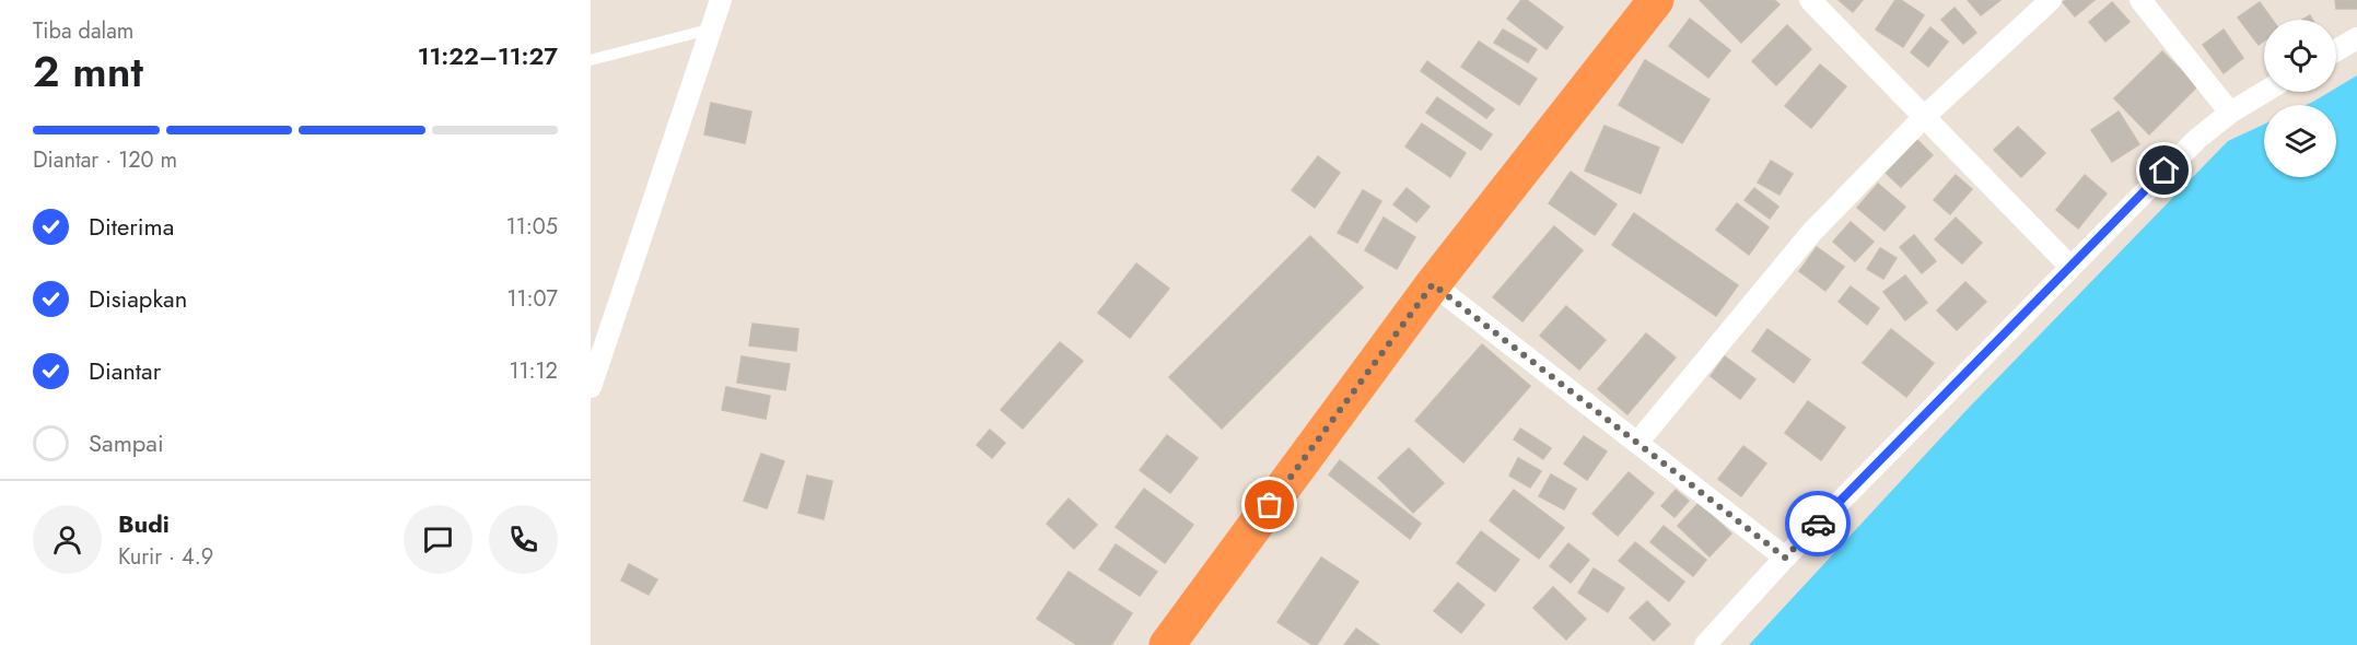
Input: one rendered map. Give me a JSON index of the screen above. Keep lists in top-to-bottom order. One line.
{"page":{"heading":["2 mnt","Tiba dalam","11:22–11:27"],"panel":["Budi","Kurir · 4.9"],"bar":"Diantar · 120 m","list":[["Diterima","11:05"],["Disiapkan","11:07"],["Diantar","11:12"],"Sampai"]}}
